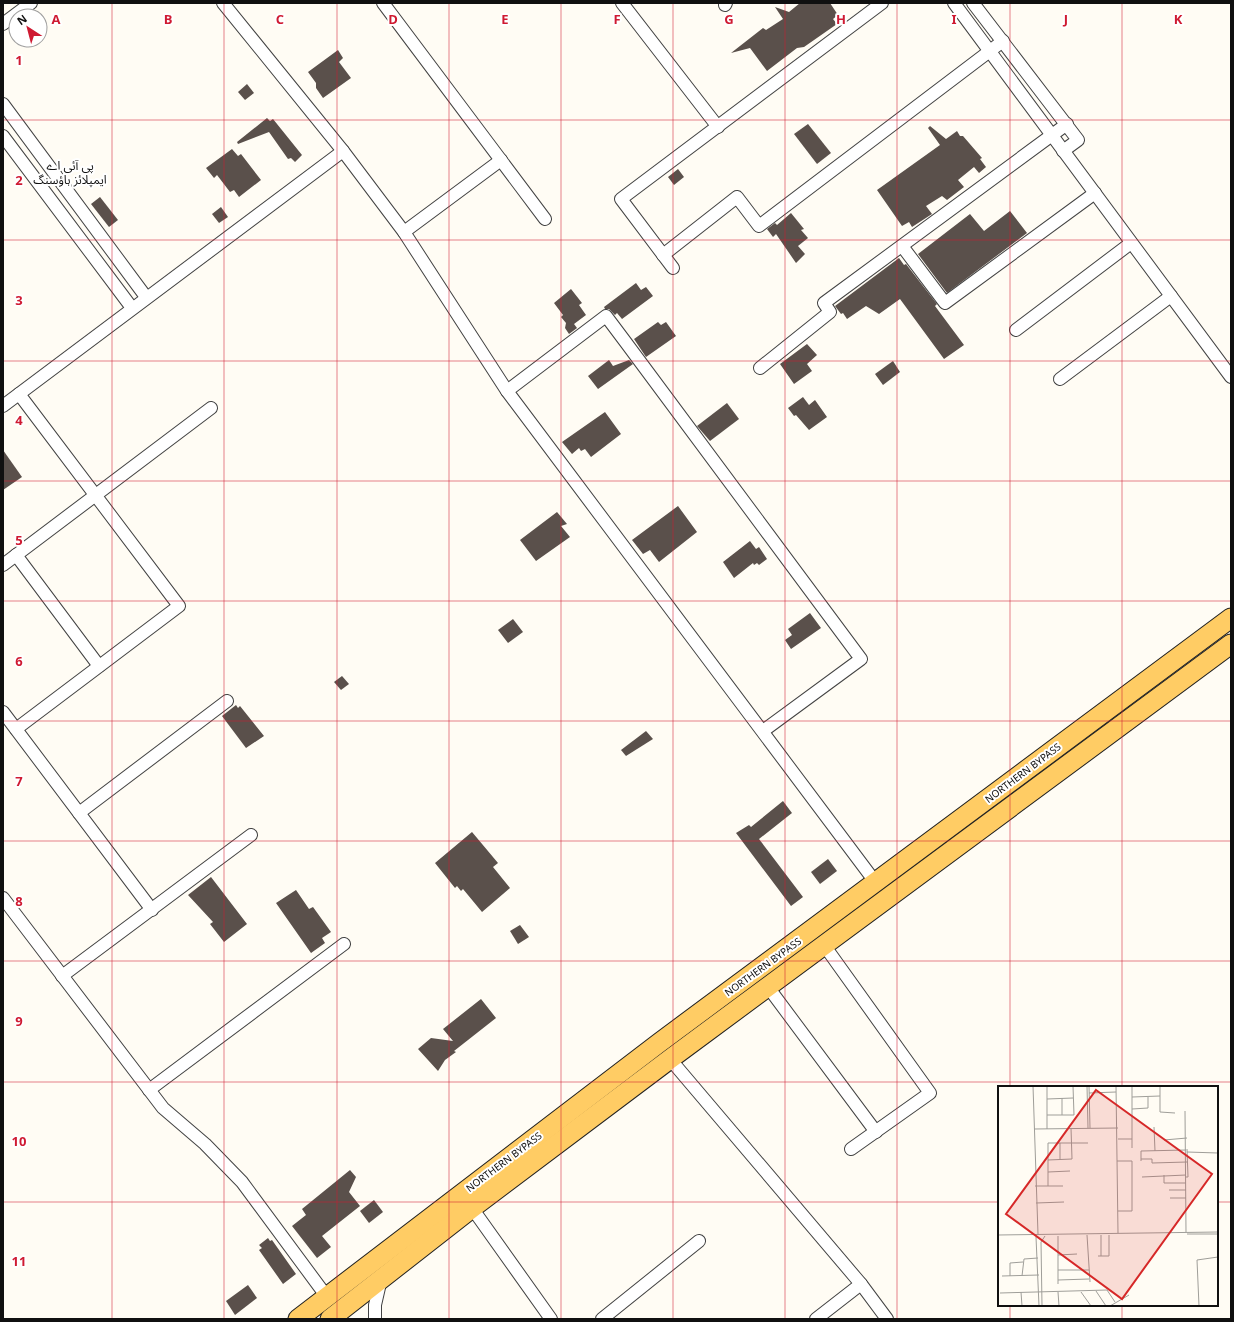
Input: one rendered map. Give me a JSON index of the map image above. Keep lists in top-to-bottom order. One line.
{"streets":{"main road":["NORTHERN BYPASS"]},"districts":["پی آئی اے ایمپلائز ہاؤسنگ"],"north":"top left","grid":{"columns":["A","B","C","D","E","F","G","H","I","J","K"],"rows":["1","2","3","4","5","6","7","8","9","10","11"]}}
